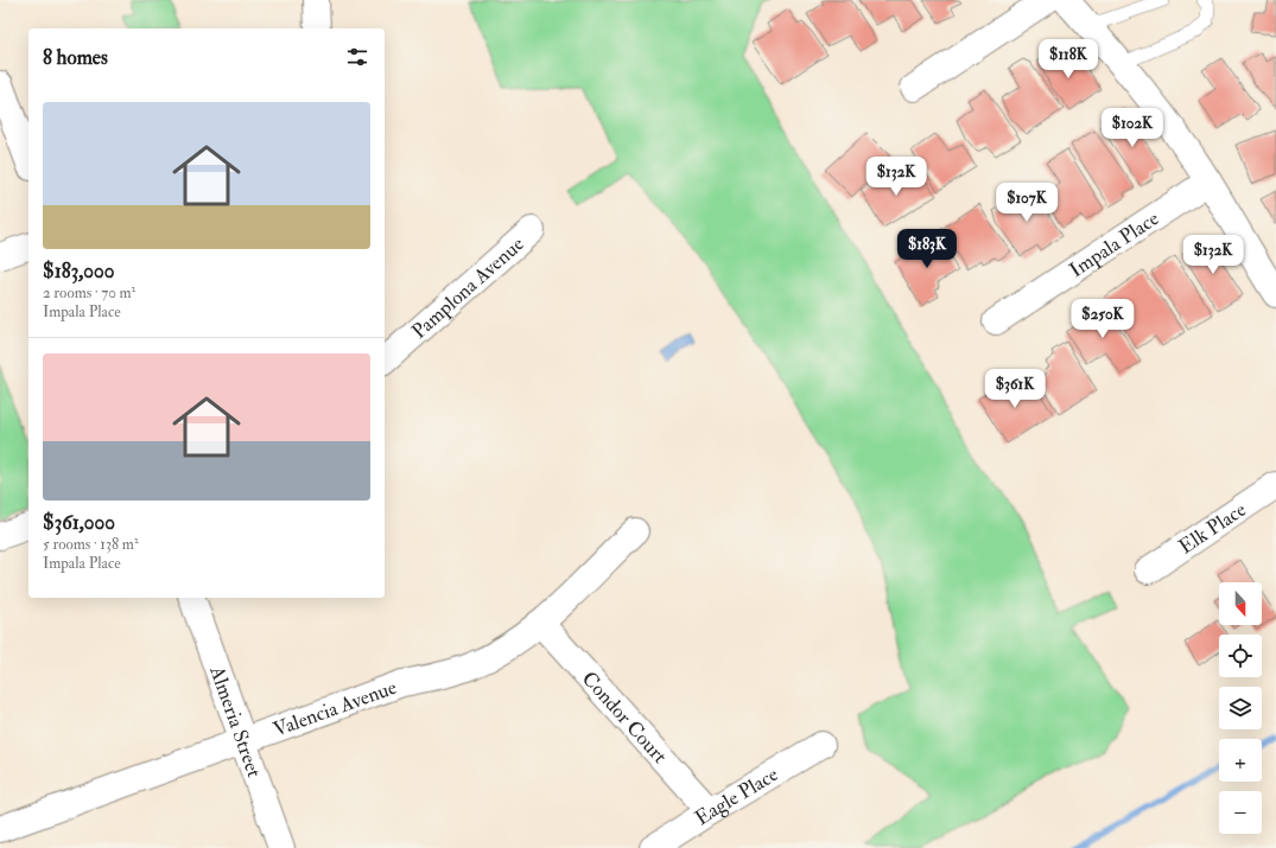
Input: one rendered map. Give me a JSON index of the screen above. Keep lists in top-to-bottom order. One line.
{"streets":{"street":["Impala Place","Pamplona Avenue","Elk Place","Valencia Avenue","Condor Court","Almeria Street","Eagle Place"]},"crossings":[["Valencia Avenue","Condor Court"],["Valencia Avenue","Almeria Street"],["Condor Court","Eagle Place"]],"north":"bottom","page":{"heading":"8 homes","price":["$118K","$102K","$132K","$107K","$183K","$132K","$250K","$361K"],"list":[{"name":"$183,000","note":"2 rooms · 70 m² · Impala Place"},{"name":"$361,000","note":"5 rooms · 138 m² · Impala Place"}],"map_buttons":["+","−"]}}
